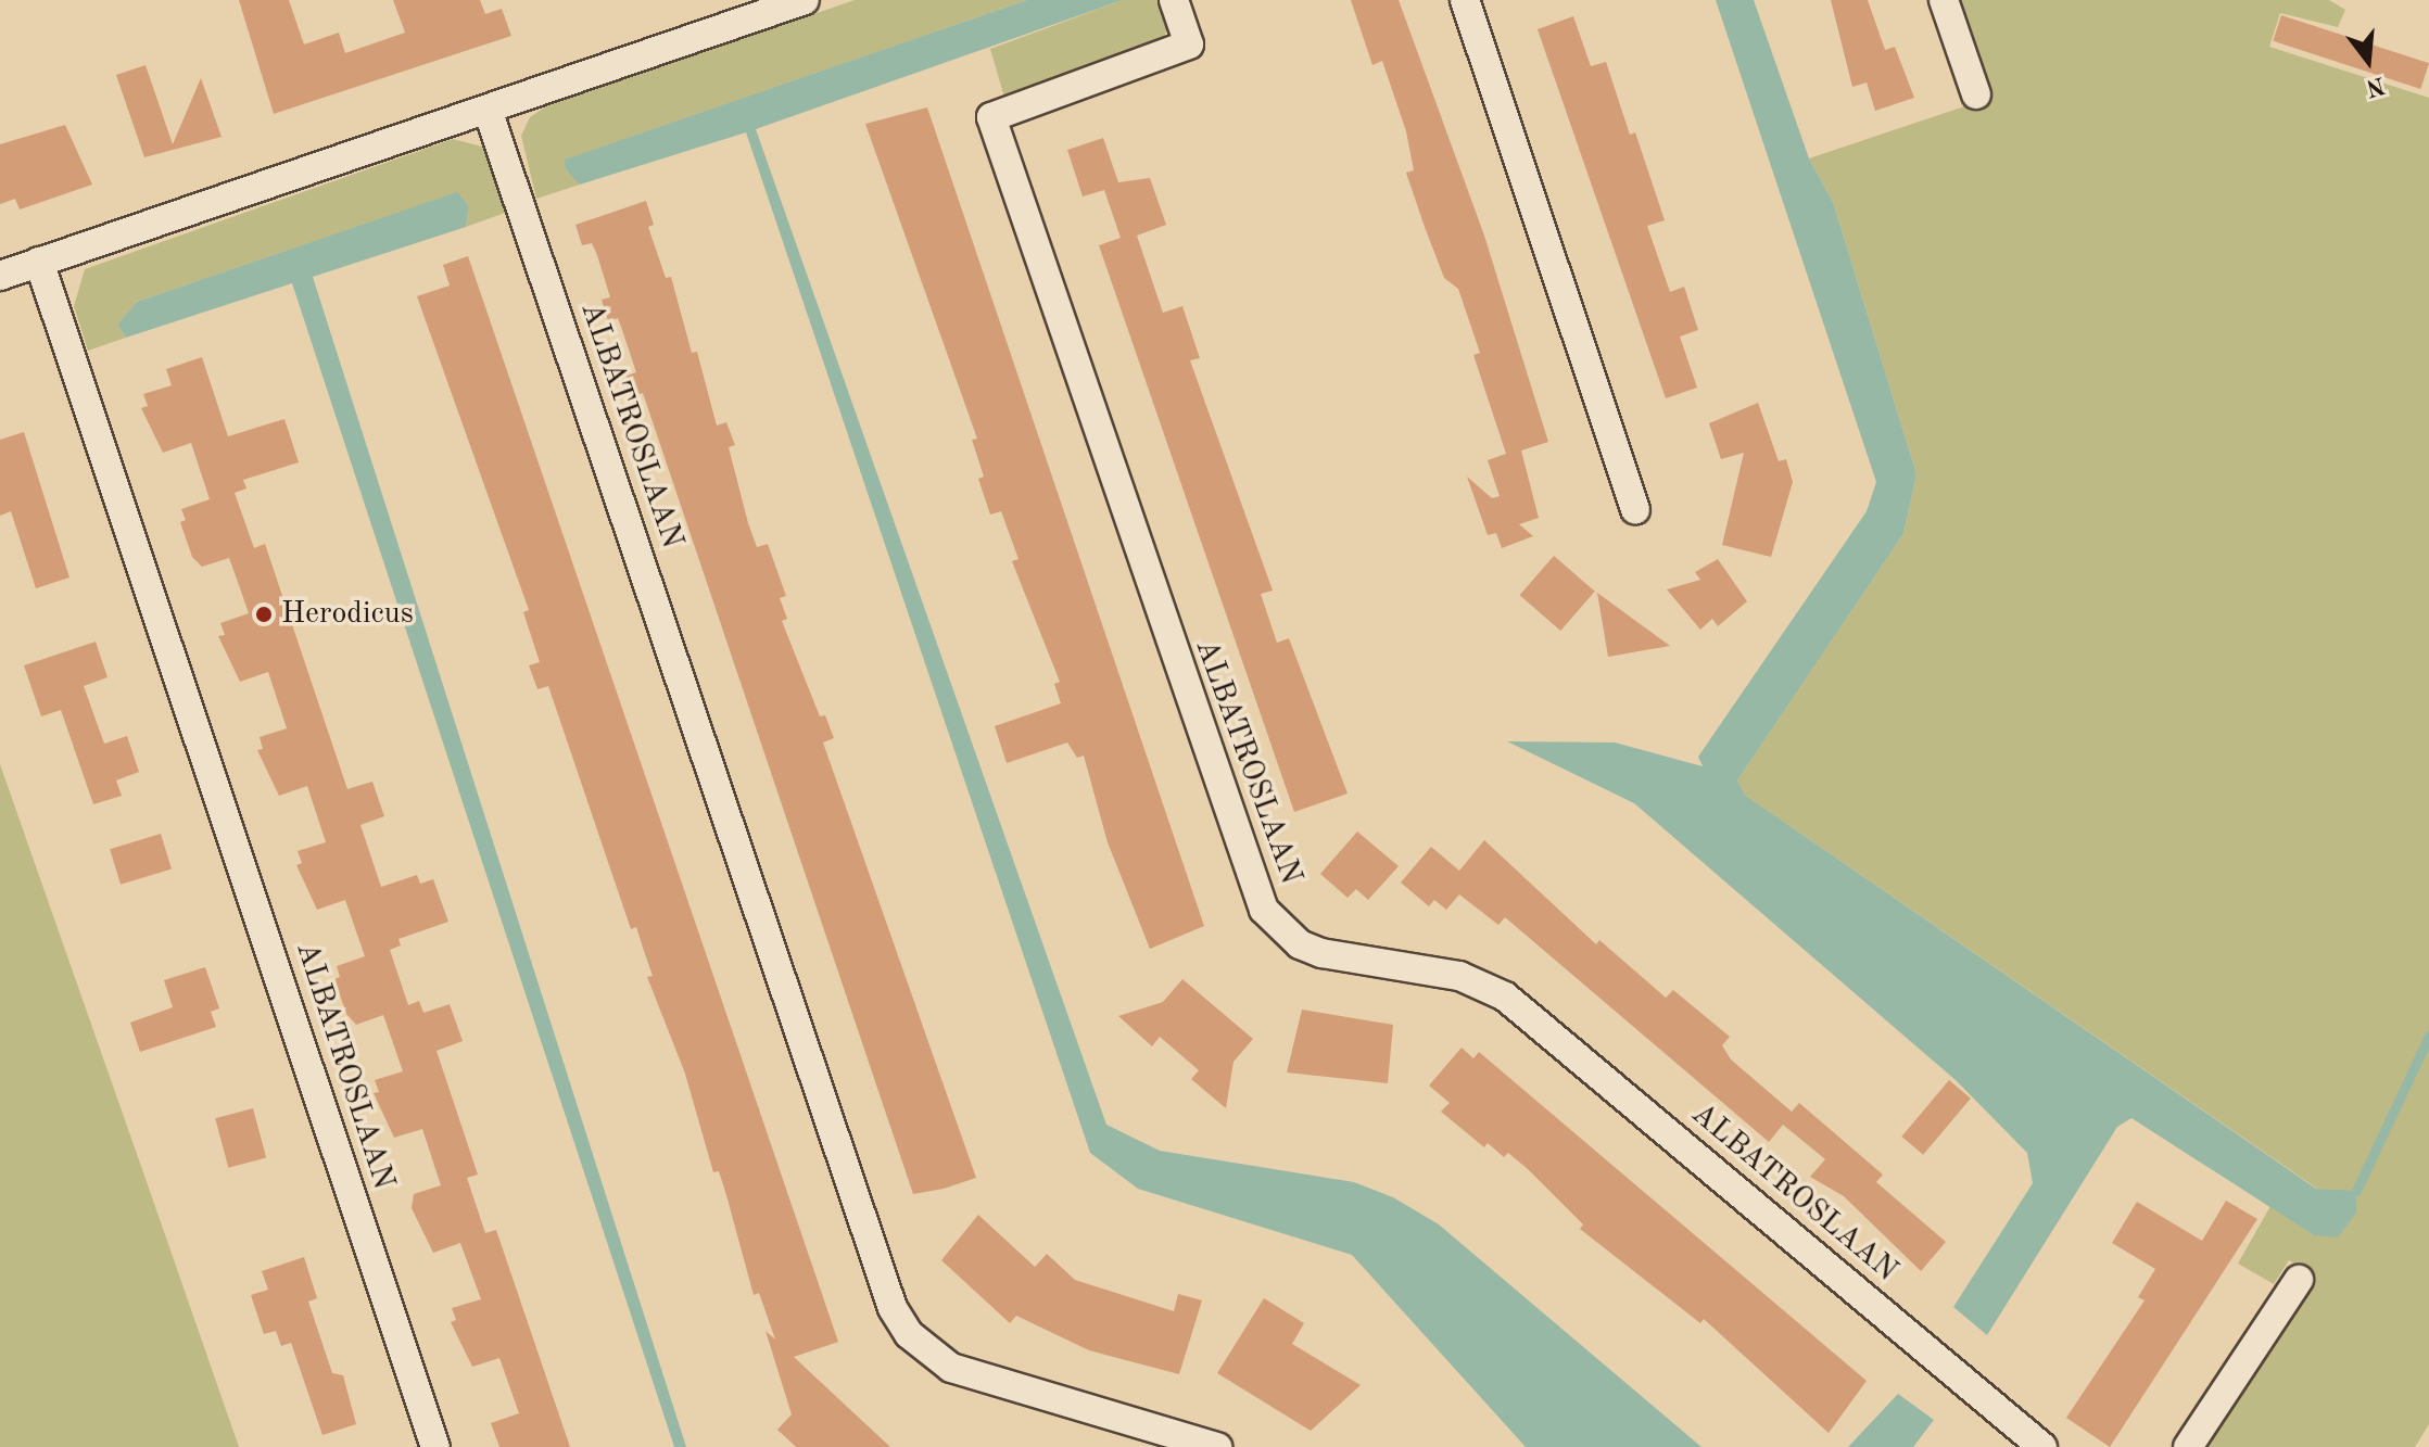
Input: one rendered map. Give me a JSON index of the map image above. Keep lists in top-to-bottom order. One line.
{"streets":{"street":["ALBATROSLAAN"]},"places":["Herodicus"],"north":"bottom"}
